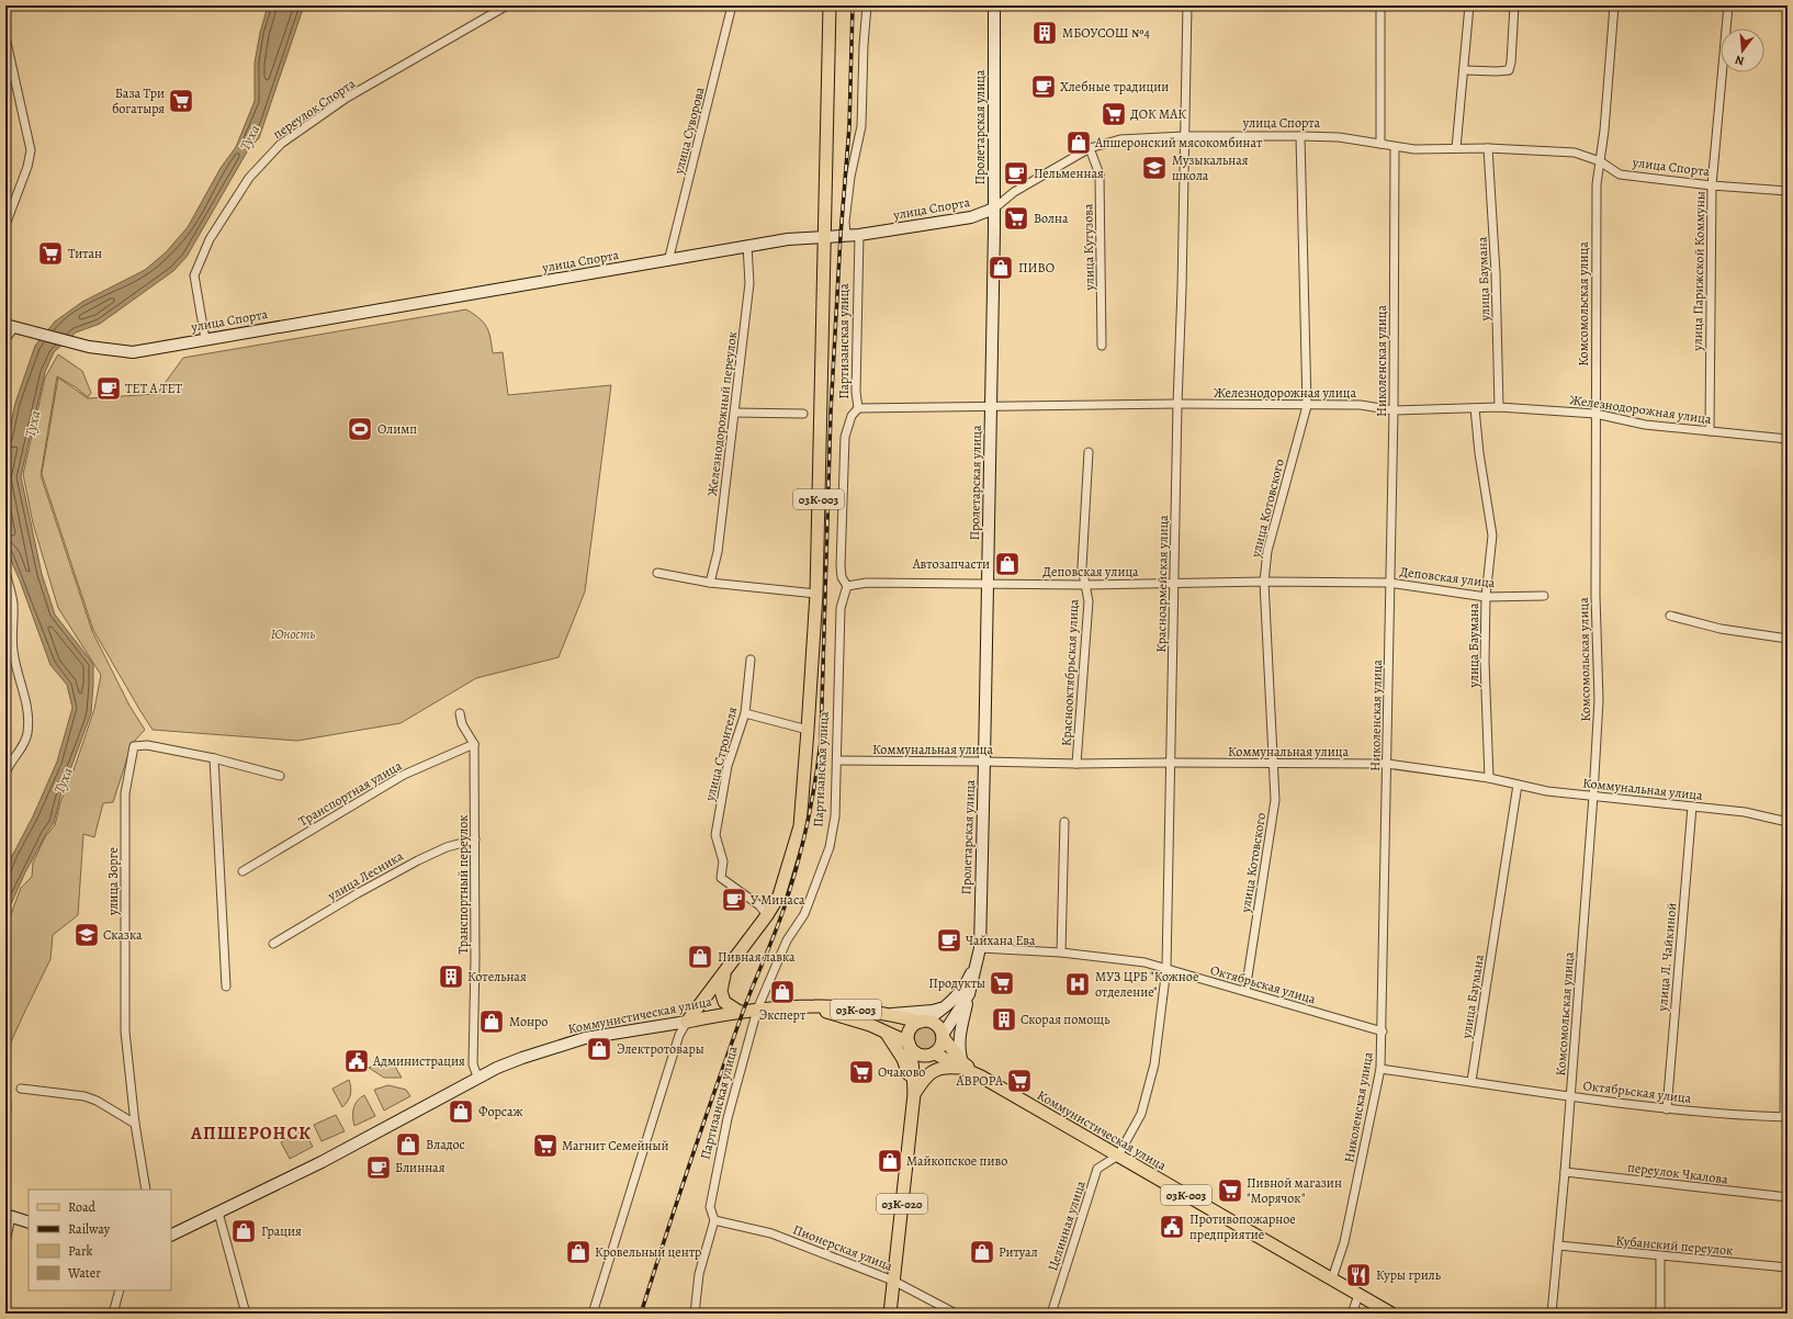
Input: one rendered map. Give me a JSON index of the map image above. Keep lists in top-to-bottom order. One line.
{"streets":{"main road":["Партизанская улица","03К-003","Коммунистическая улица","03К-020"],"street":["переулок Спорта","улица Спорта","Пролетарская улица","улица Суворова","улица Кутузова","улица Парижской Коммуны","улица Баумана","Комсомольская улица","Николенская улица","Железнодорожная улица","Железнодорожный переулок","улица Котовского","Деповская улица","Красноармейская улица","Краснооктябрьская улица","Коммунальная улица","улица Строителя","Транспортная улица","улица Лесника","улица Зорге","Транспортный переулок","улица Л. Чайкиной","Октябрьская улица","переулок Чкалова","Целинная улица","Кубанский переулок","Пионерская улица"]},"crossings":[["переулок Спорта","улица Спорта"],["улица Спорта","Пролетарская улица"],["улица Спорта","улица Суворова"],["улица Спорта","улица Кутузова"],["улица Спорта","улица Парижской Коммуны"],["улица Спорта","улица Баумана"],["улица Спорта","Комсомольская улица"],["улица Спорта","Партизанская улица"],["улица Спорта","Николенская улица"],["улица Спорта","Железнодорожный переулок"],["улица Спорта","улица Котовского"],["улица Спорта","Красноармейская улица"],["Пролетарская улица","Железнодорожная улица"],["Пролетарская улица","03К-003"],["Пролетарская улица","Деповская улица"],["Пролетарская улица","Коммунальная улица"],["Пролетарская улица","Октябрьская улица"],["Пролетарская улица","Коммунистическая улица"],["улица Парижской Коммуны","Железнодорожная улица"],["улица Баумана","Железнодорожная улица"],["улица Баумана","Деповская улица"],["улица Баумана","Коммунальная улица"],["улица Баумана","Октябрьская улица"],["Комсомольская улица","Железнодорожная улица"],["Комсомольская улица","Коммунальная улица"],["Комсомольская улица","Октябрьская улица"],["Комсомольская улица","переулок Чкалова"],["Комсомольская улица","Кубанский переулок"],["Партизанская улица","Железнодорожная улица"],["Партизанская улица","03К-003"],["Партизанская улица","Деповская улица"],["Партизанская улица","Коммунальная улица"],["Партизанская улица","улица Строителя"],["Партизанская улица","Коммунистическая улица"],["Партизанская улица","Пионерская улица"],["Николенская улица","Железнодорожная улица"],["Николенская улица","Деповская улица"],["Николенская улица","Коммунальная улица"],["Николенская улица","Октябрьская улица"],["Николенская улица","Коммунистическая улица"],["Железнодорожная улица","улица Котовского"],["Железнодорожная улица","Красноармейская улица"],["03К-003","Коммунистическая улица"],["улица Котовского","Деповская улица"],["улица Котовского","Коммунальная улица"],["улица Котовского","Октябрьская улица"],["Деповская улица","Красноармейская улица"],["Деповская улица","Краснооктябрьская улица"],["Красноармейская улица","Коммунальная улица"],["Красноармейская улица","Октябрьская улица"],["Красноармейская улица","Коммунистическая улица"],["Красноармейская улица","Целинная улица"],["Краснооктябрьская улица","Коммунальная улица"],["Коммунальная улица","улица Л. Чайкиной"],["Транспортная улица","Транспортный переулок"],["улица Лесника","Транспортный переулок"],["Транспортный переулок","Коммунистическая улица"],["улица Л. Чайкиной","Октябрьская улица"],["Коммунистическая улица","Целинная улица"],["03К-020","Пионерская улица"]],"districts":["АПШЕРОНСК"],"water":["Туха"],"parks":["Юность"],"places":{"building":["МБОУСОШ №4","Котельная","Скорая помощь"],"cafe":["Хлебные традиции","Пельменная","ТЕТ А ТЕТ","У Минаса","Чайхана Ева","Блинная"],"supermarket":["База Три богатыря","ДОК МАК","Волна","Титан","Продукты","Очаково","АВРОРА","Магнит Семейный","Пивной магазин \"Морячок\""],"shop":["Апшеронский мясокомбинат","ПИВО","Автозапчасти","Пивная лавка","Эксперт","Монро","Электротовары","Форсаж","Владос","Майкопское пиво","Грация","Кровельный центр","Ритуал"],"school or university":["Музыкальная школа","Сказка"],"sports":["Олимп"],"hospital":["МУЗ ЦРБ \"Кожное отделение\""],"public building":["Администрация","Противопожарное предприятие"],"restaurant":["Куры гриль"]},"legend":["Road","Railway","Park","Water"],"north":"bottom"}
